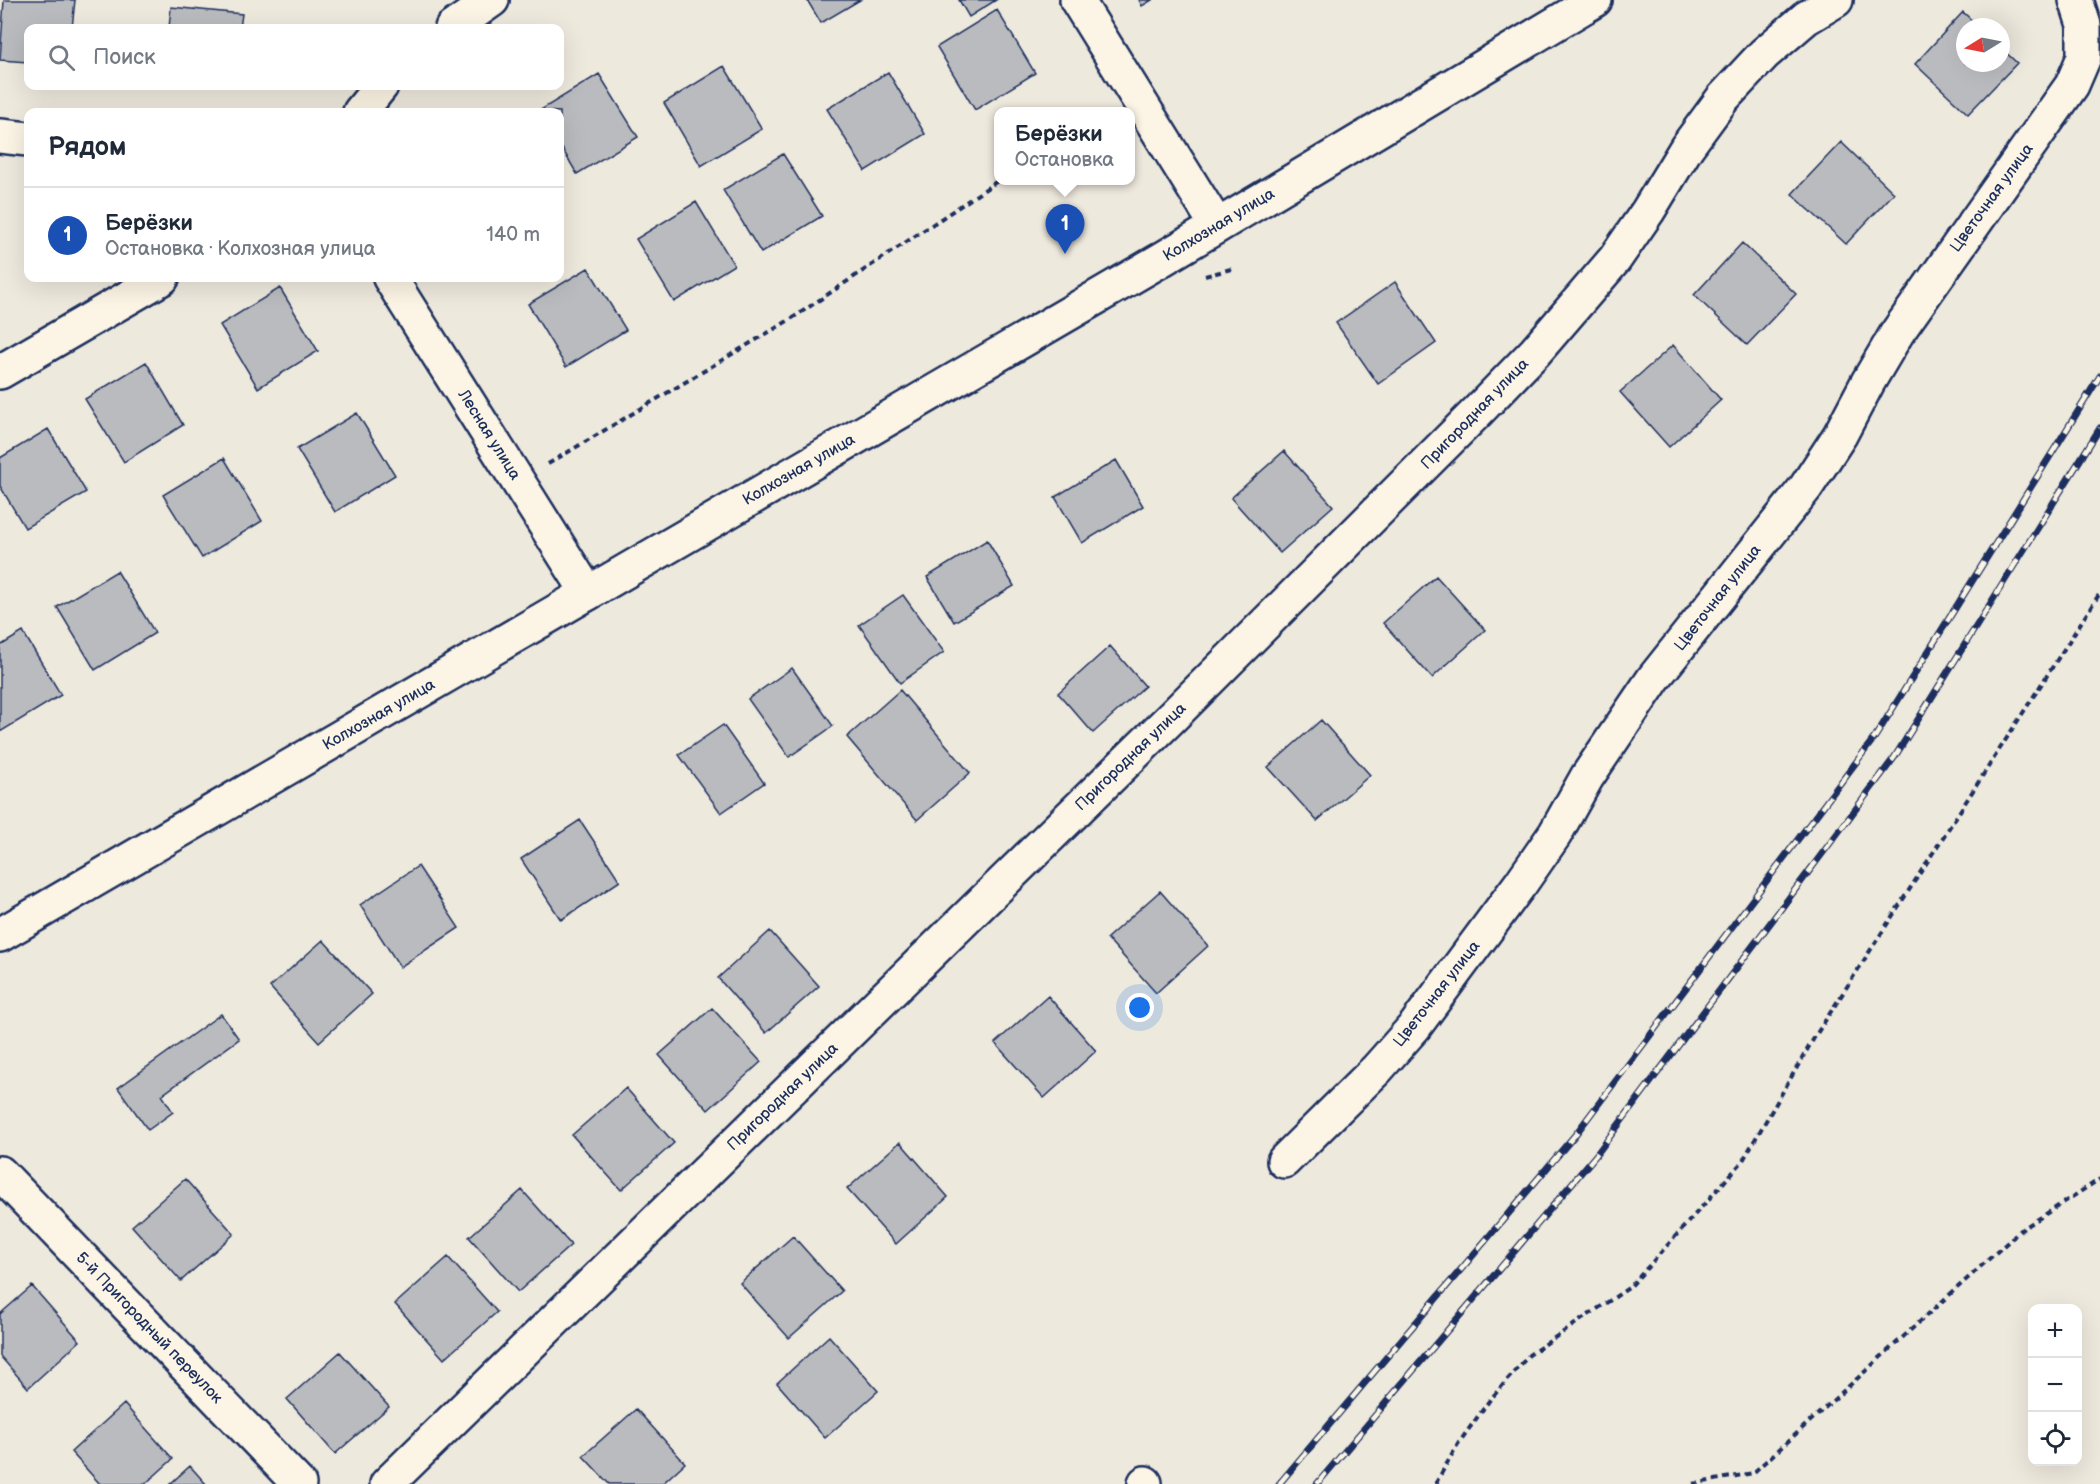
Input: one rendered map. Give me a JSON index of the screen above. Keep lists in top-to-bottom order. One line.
{"streets":{"street":["Цветочная улица","Колхозная улица","Пригородная улица","Лесная улица","5-й Пригородный переулок"]},"crossings":[["Колхозная улица","Лесная улица"]],"north":"left","page":{"search":"Поиск","popup":["Берёзки","Остановка"],"heading":"Рядом","list":[{"mark":"1","name":"Берёзки","note":"Остановка · Колхозная улица","value":"140 m"}],"pins":"1","map_buttons":["+","−"]}}
